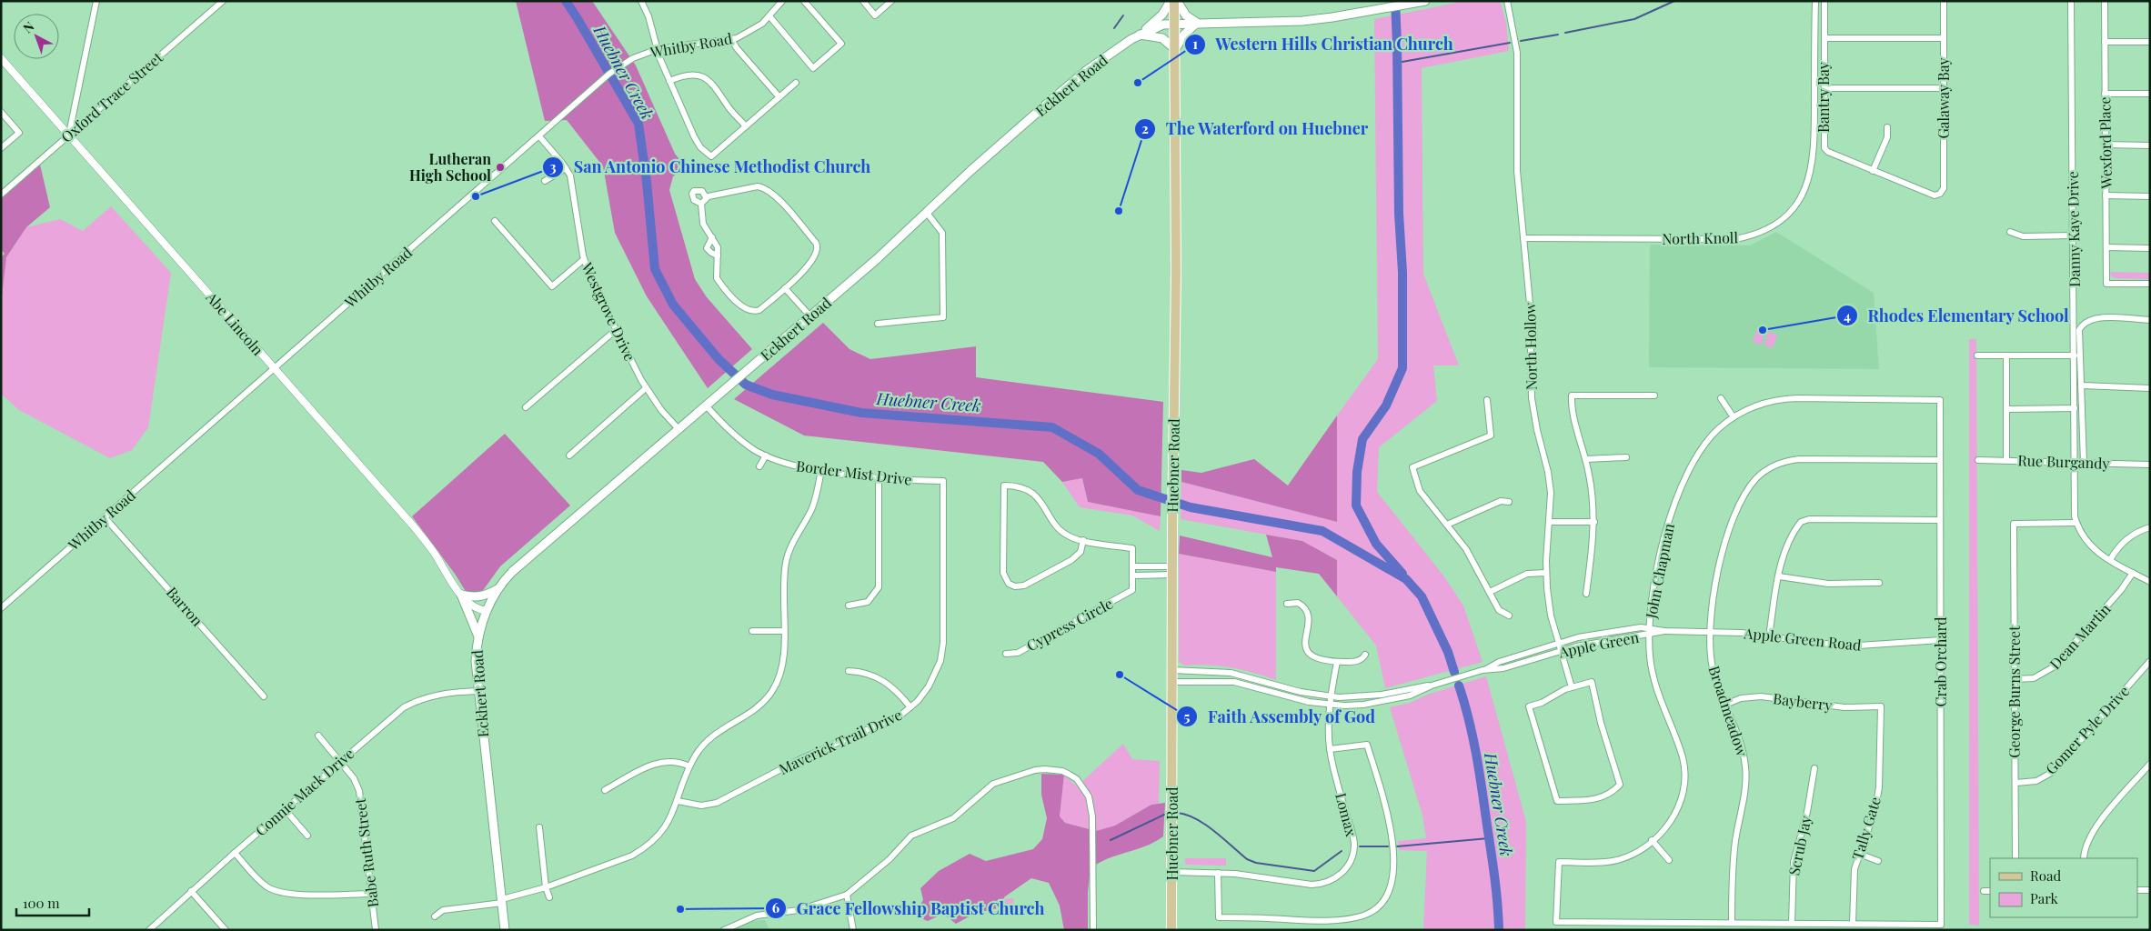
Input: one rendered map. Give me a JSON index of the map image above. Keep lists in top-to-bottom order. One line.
{"streets":{"main road":["Eckhert Road","Huebner Road"],"street":["Whitby Road","Oxford Trace Street","Bantry Bay","Galaway Bay","Wexford Place","Danny Kaye Drive","North Knoll","Westgrove Drive","Abe Lincoln","North Hollow","Rue Burgandy","Border Mist Drive","John Chapman","Barron","Cypress Circle","Dean Martin","Apple Green Road","Apple Green","Crab Orchard","George Burns Street","Bayberry","Broadmeadow","Gomer Pyle Drive","Maverick Trail Drive","Connie Mack Drive","Lomax","Tally Gate","Scrub Jay","Babe Ruth Street"]},"crossings":[["Whitby Road","Westgrove Drive"],["Whitby Road","Abe Lincoln"],["Whitby Road","Barron"],["Eckhert Road","Westgrove Drive"],["Eckhert Road","Abe Lincoln"],["Eckhert Road","Huebner Road"],["Eckhert Road","Border Mist Drive"],["Eckhert Road","Connie Mack Drive"],["Oxford Trace Street","Abe Lincoln"],["Bantry Bay","Galaway Bay"],["Danny Kaye Drive","Rue Burgandy"],["Danny Kaye Drive","Dean Martin"],["Danny Kaye Drive","George Burns Street"],["North Knoll","North Hollow"],["North Hollow","Apple Green"],["Huebner Road","Apple Green"],["Huebner Road","Lomax"],["Border Mist Drive","Maverick Trail Drive"],["John Chapman","Apple Green"],["John Chapman","Crab Orchard"],["John Chapman","Broadmeadow"],["Dean Martin","George Burns Street"],["Apple Green Road","Apple Green"],["Apple Green Road","Crab Orchard"],["Apple Green Road","Broadmeadow"],["Apple Green","Lomax"],["Crab Orchard","Broadmeadow"],["Crab Orchard","Tally Gate"],["George Burns Street","Gomer Pyle Drive"],["Bayberry","Broadmeadow"],["Bayberry","Tally Gate"],["Connie Mack Drive","Babe Ruth Street"]],"water":["Huebner Creek"],"places":["Western Hills Christian Church","Lutheran High School","San Antonio Chinese Methodist Church","The Waterford on Huebner","Rhodes Elementary School","Faith Assembly of God","Grace Fellowship Baptist Church"],"legend":["Road","Park"],"scale_bar":"100 m","north":"top left"}
